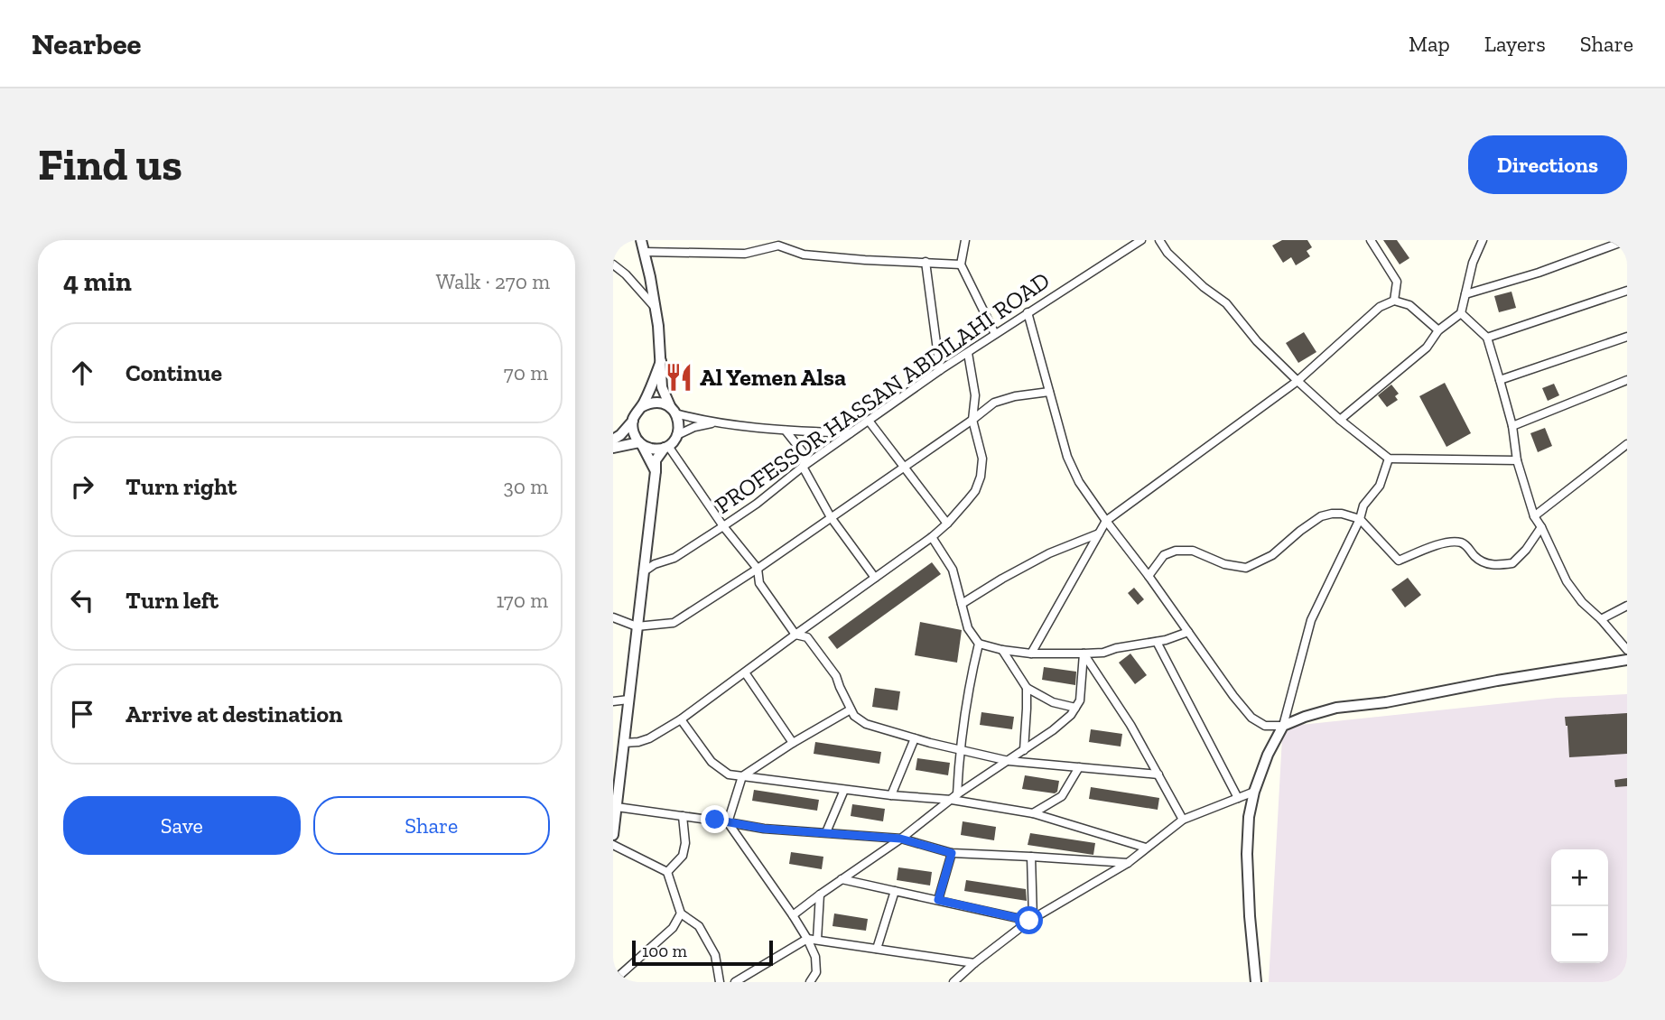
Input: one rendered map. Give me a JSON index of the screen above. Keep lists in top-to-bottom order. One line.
{"streets":{"street":["PROFESSOR HASSAN ABDILAHI ROAD"]},"places":{"restaurant":["Al Yemen Alsa"]},"scale_bar":"100 m","page":{"header":"Nearbee","nav":["Map","Layers","Share"],"buttons":["Directions",["Save","Share"]],"title":"Find us","heading":["4 min","Walk · 270 m"],"list":[["Continue","70 m"],["Turn right","30 m"],["Turn left","170 m"],"Arrive at destination"],"map_buttons":["+","−"],"scale":"100 m"}}
